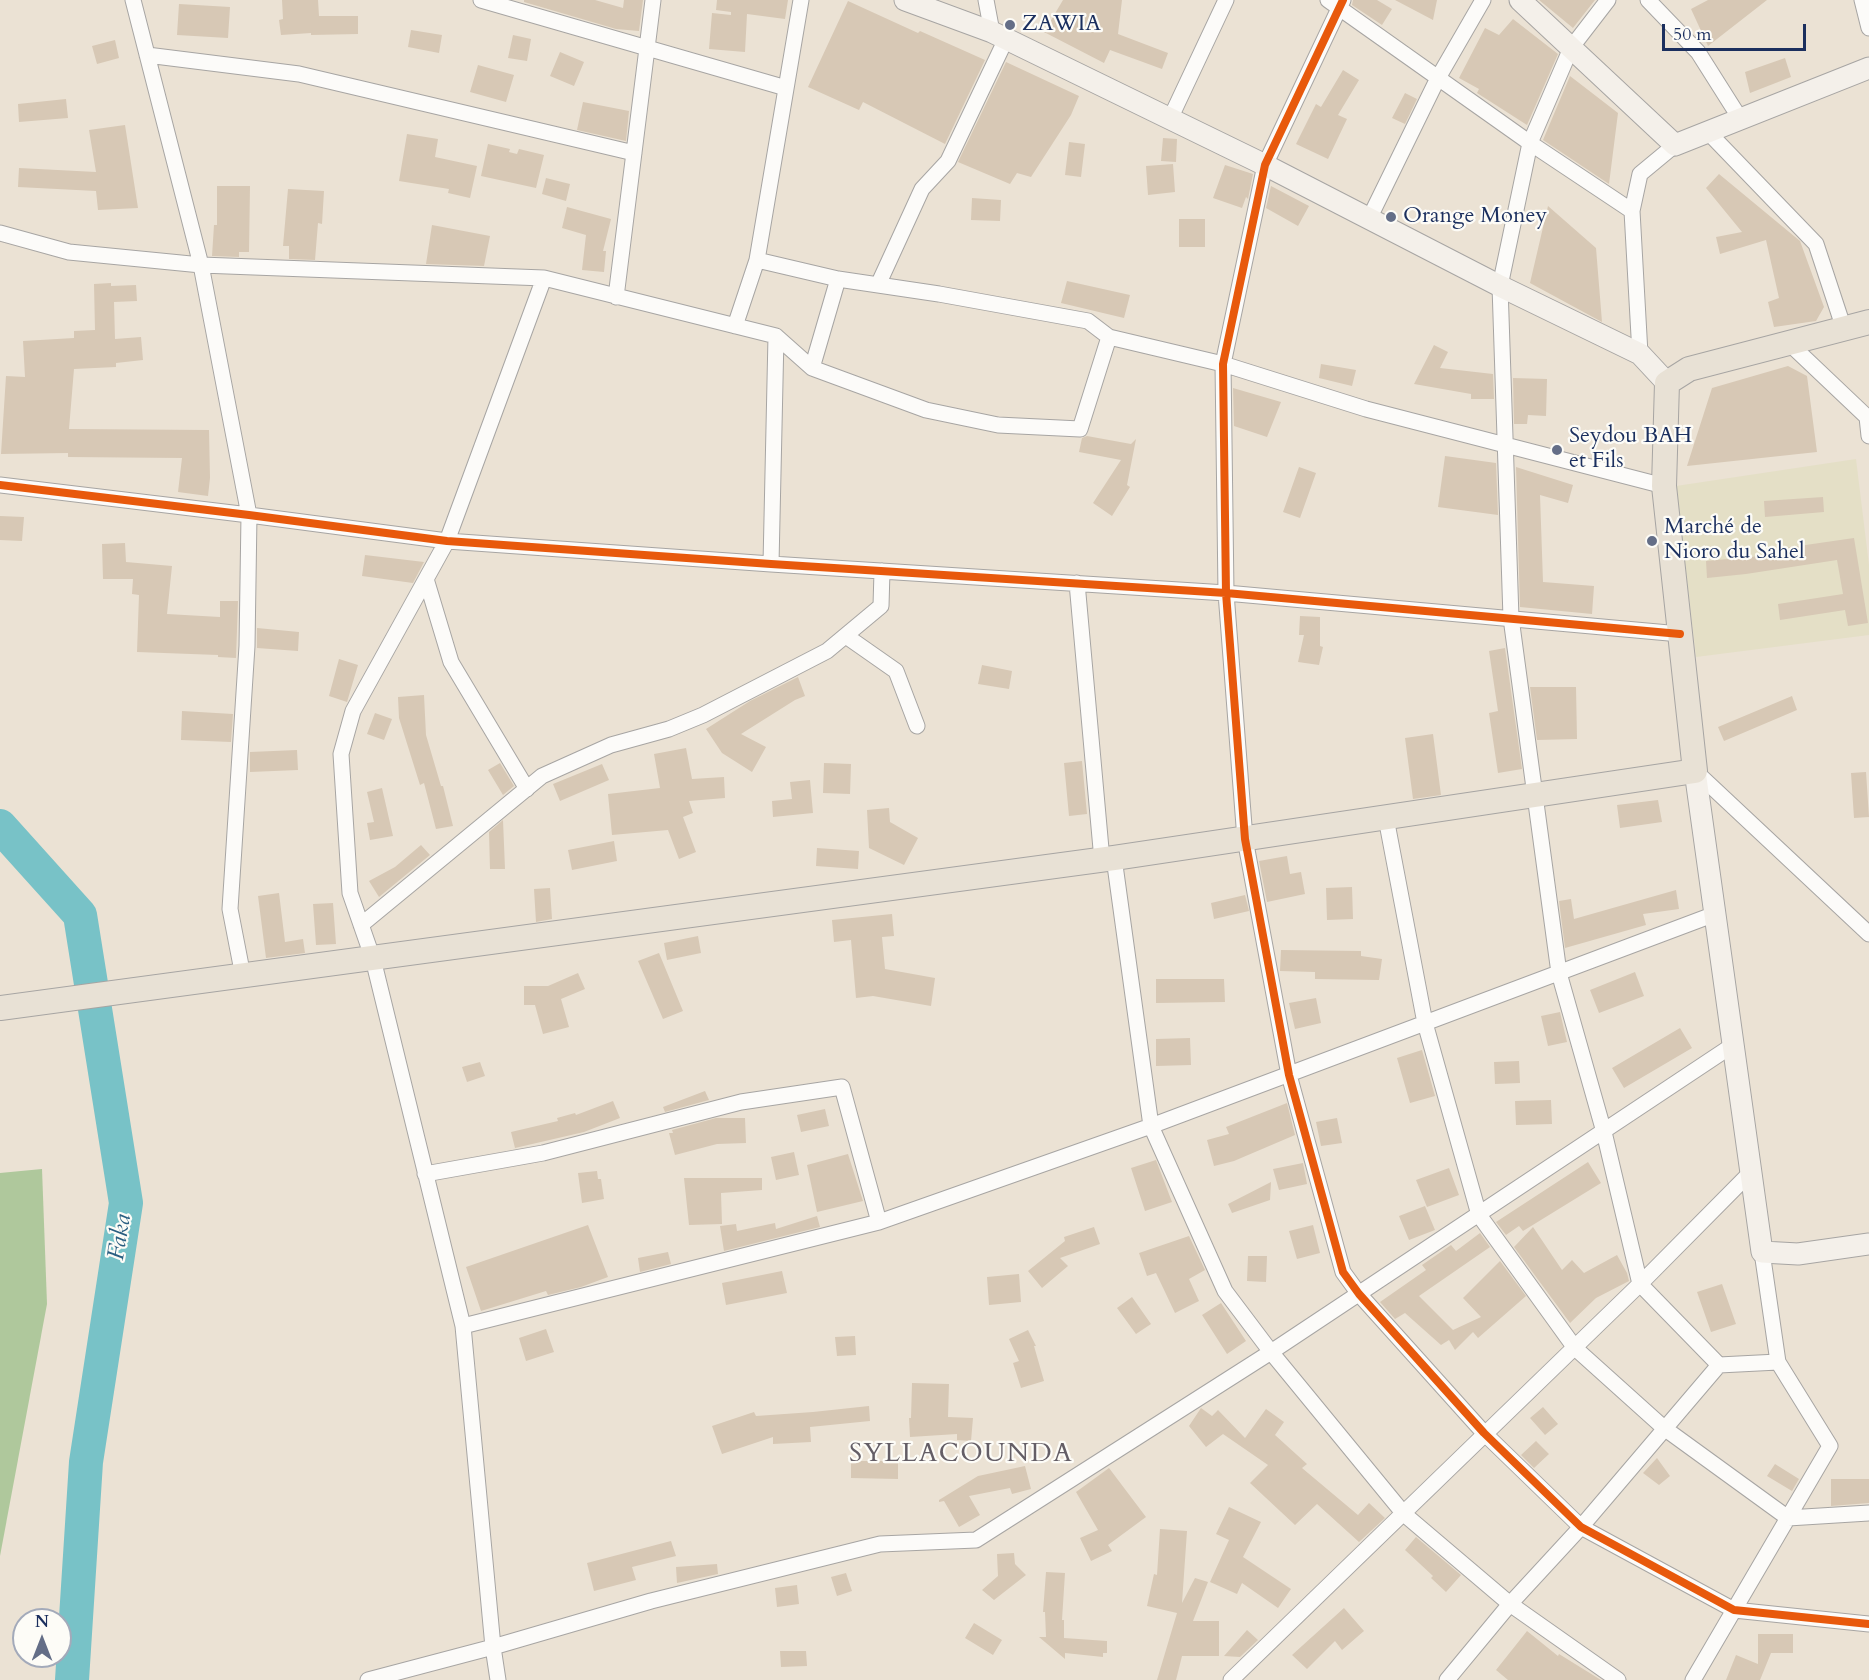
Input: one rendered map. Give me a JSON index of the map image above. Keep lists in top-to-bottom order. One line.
{"districts":["SYLLACOUNDA"],"water":["Faka"],"places":["ZAWIA","Orange Money","Seydou BAH et Fils","Marché de Nioro du Sahel"],"scale_bar":"50 m","north":"top"}
